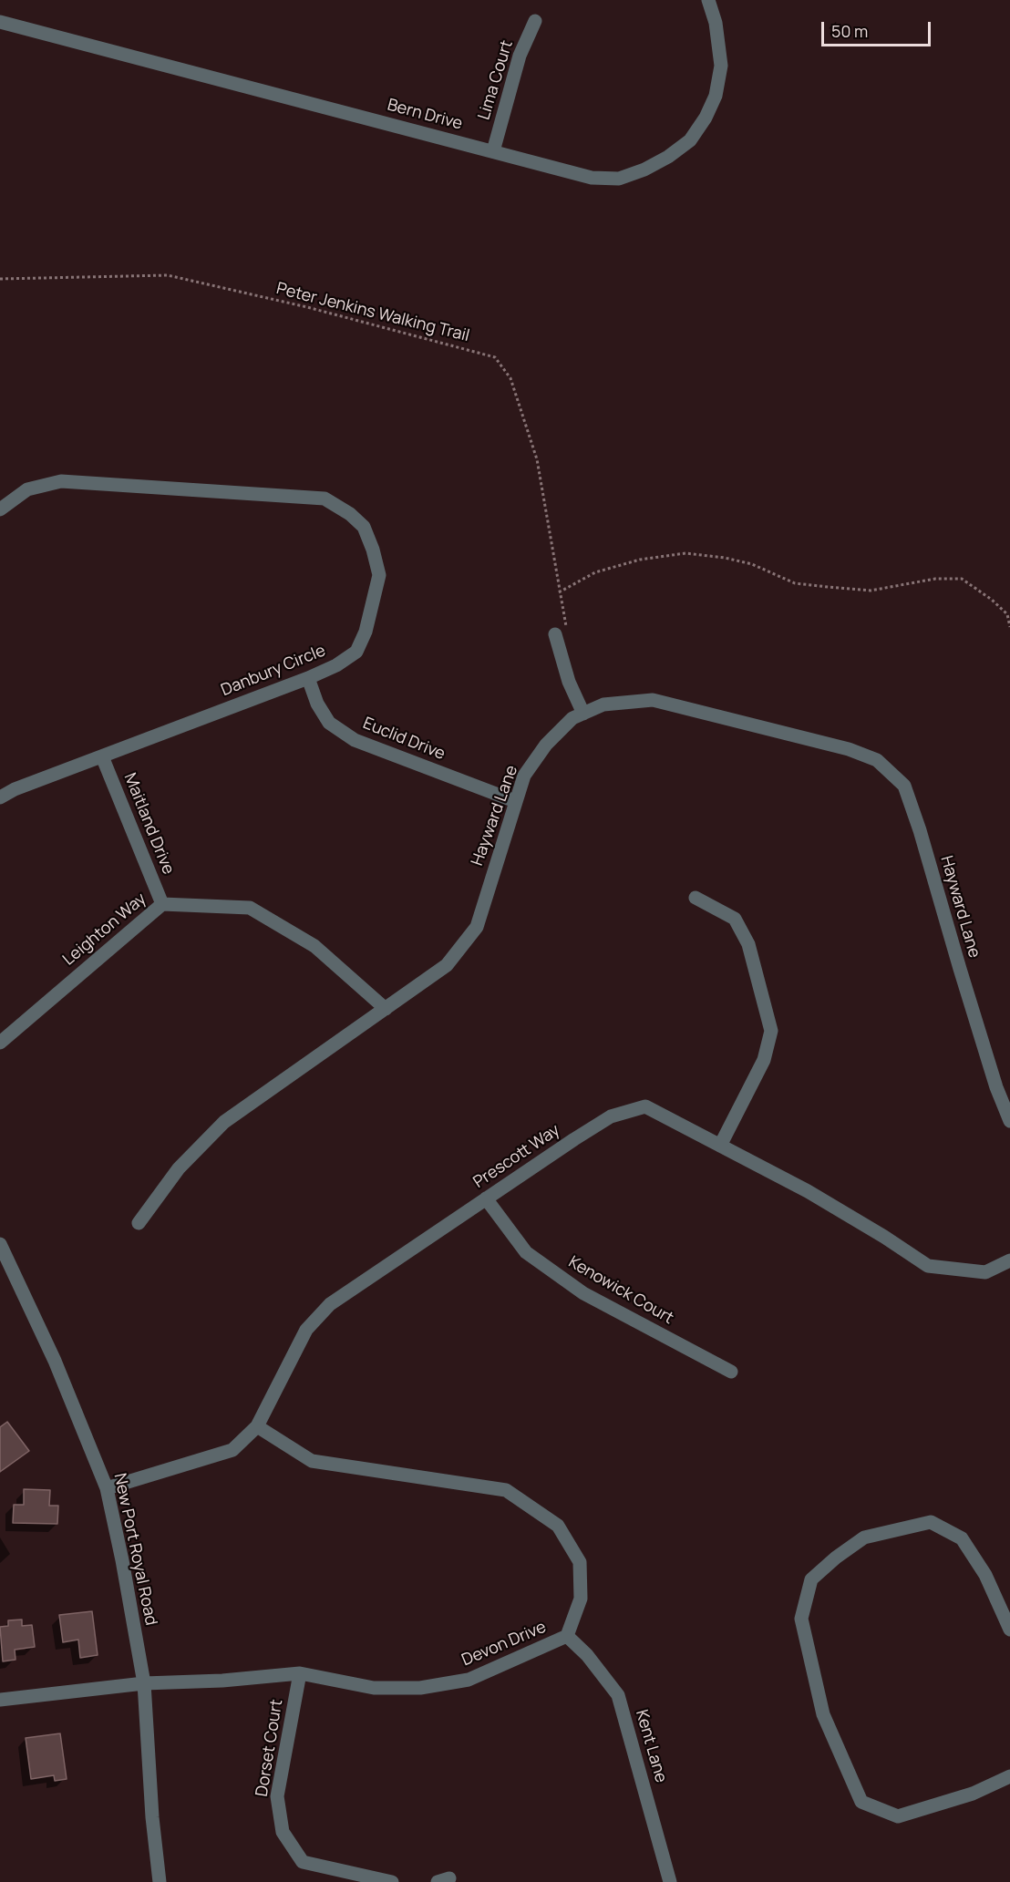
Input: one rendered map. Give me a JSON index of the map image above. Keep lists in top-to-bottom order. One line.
{"streets":{"street":["Lima Court","Bern Drive","Danbury Circle","Euclid Drive","Hayward Lane","Maitland Drive","Leighton Way","Prescott Way","Kenowick Court","New Port Royal Road","Devon Drive","Kent Lane","Dorset Court"],"path":["Peter Jenkins Walking Trail"]},"crossings":[["Lima Court","Bern Drive"],["Danbury Circle","Euclid Drive"],["Danbury Circle","Maitland Drive"],["Euclid Drive","Hayward Lane"],["Hayward Lane","Leighton Way"],["Maitland Drive","Leighton Way"],["Prescott Way","Kenowick Court"],["Prescott Way","New Port Royal Road"],["Prescott Way","Devon Drive"],["New Port Royal Road","Devon Drive"],["Devon Drive","Kent Lane"],["Devon Drive","Dorset Court"]],"scale_bar":"50 m"}
